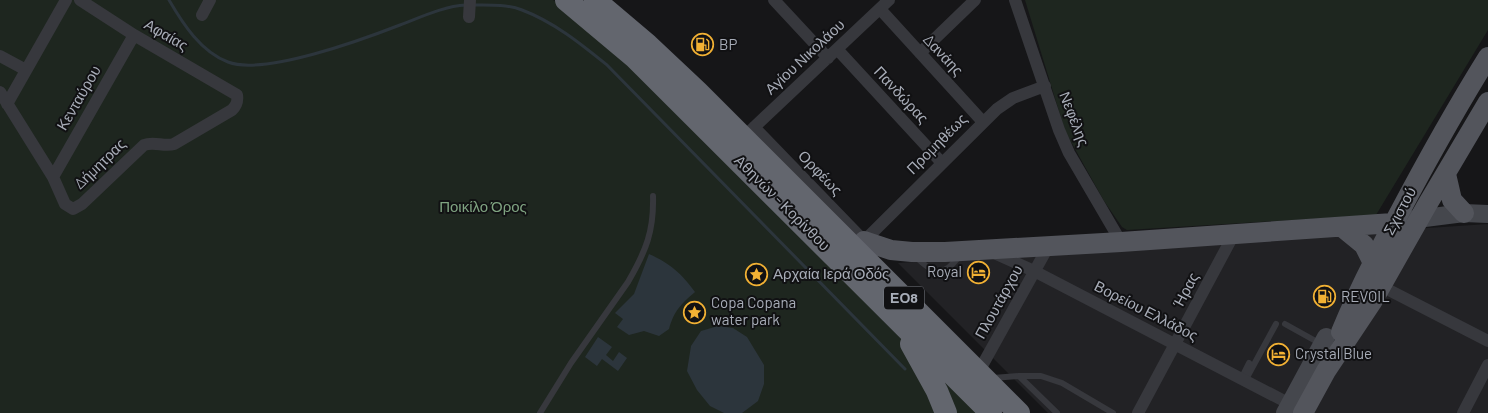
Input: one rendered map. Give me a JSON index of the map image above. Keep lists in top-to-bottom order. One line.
{"streets":{"highway":["Αθηνών - Κορίνθου","ΕΟ8"],"main road":["Σχιστού"],"street":["Αφαίας","Δανάης","Αγίου Νικολάου","Πανδώρας","Κενταύρου","Νεφέλης","Προμηθέως","Δήμητρας","Ορφέως","Ήρας","Πλουτάρχου","Βορείου Ελλάδος"]},"crossings":[["Αφαίας","Κενταύρου"],["Αφαίας","Δήμητρας"],["Δανάης","Αγίου Νικολάου"],["Δανάης","Προμηθέως"],["Αγίου Νικολάου","Πανδώρας"],["Αγίου Νικολάου","Ορφέως"],["Αγίου Νικολάου","Αθηνών - Κορίνθου"],["Πανδώρας","Προμηθέως"],["Κενταύρου","Δήμητρας"],["Νεφέλης","Προμηθέως"],["Προμηθέως","Ορφέως"],["Ορφέως","Αθηνών - Κορίνθου"],["Αθηνών - Κορίνθου","Πλουτάρχου"],["Σχιστού","Βορείου Ελλάδος"],["Ήρας","Βορείου Ελλάδος"],["Πλουτάρχου","Βορείου Ελλάδος"]],"parks":["Ποικίλο Όρος"],"places":{"fuel station":["BP","REVOIL"],"hotel":["Royal","Crystal Blue"],"place":["Αρχαία Ιερά Οδός","Copa Copana water park"]}}
